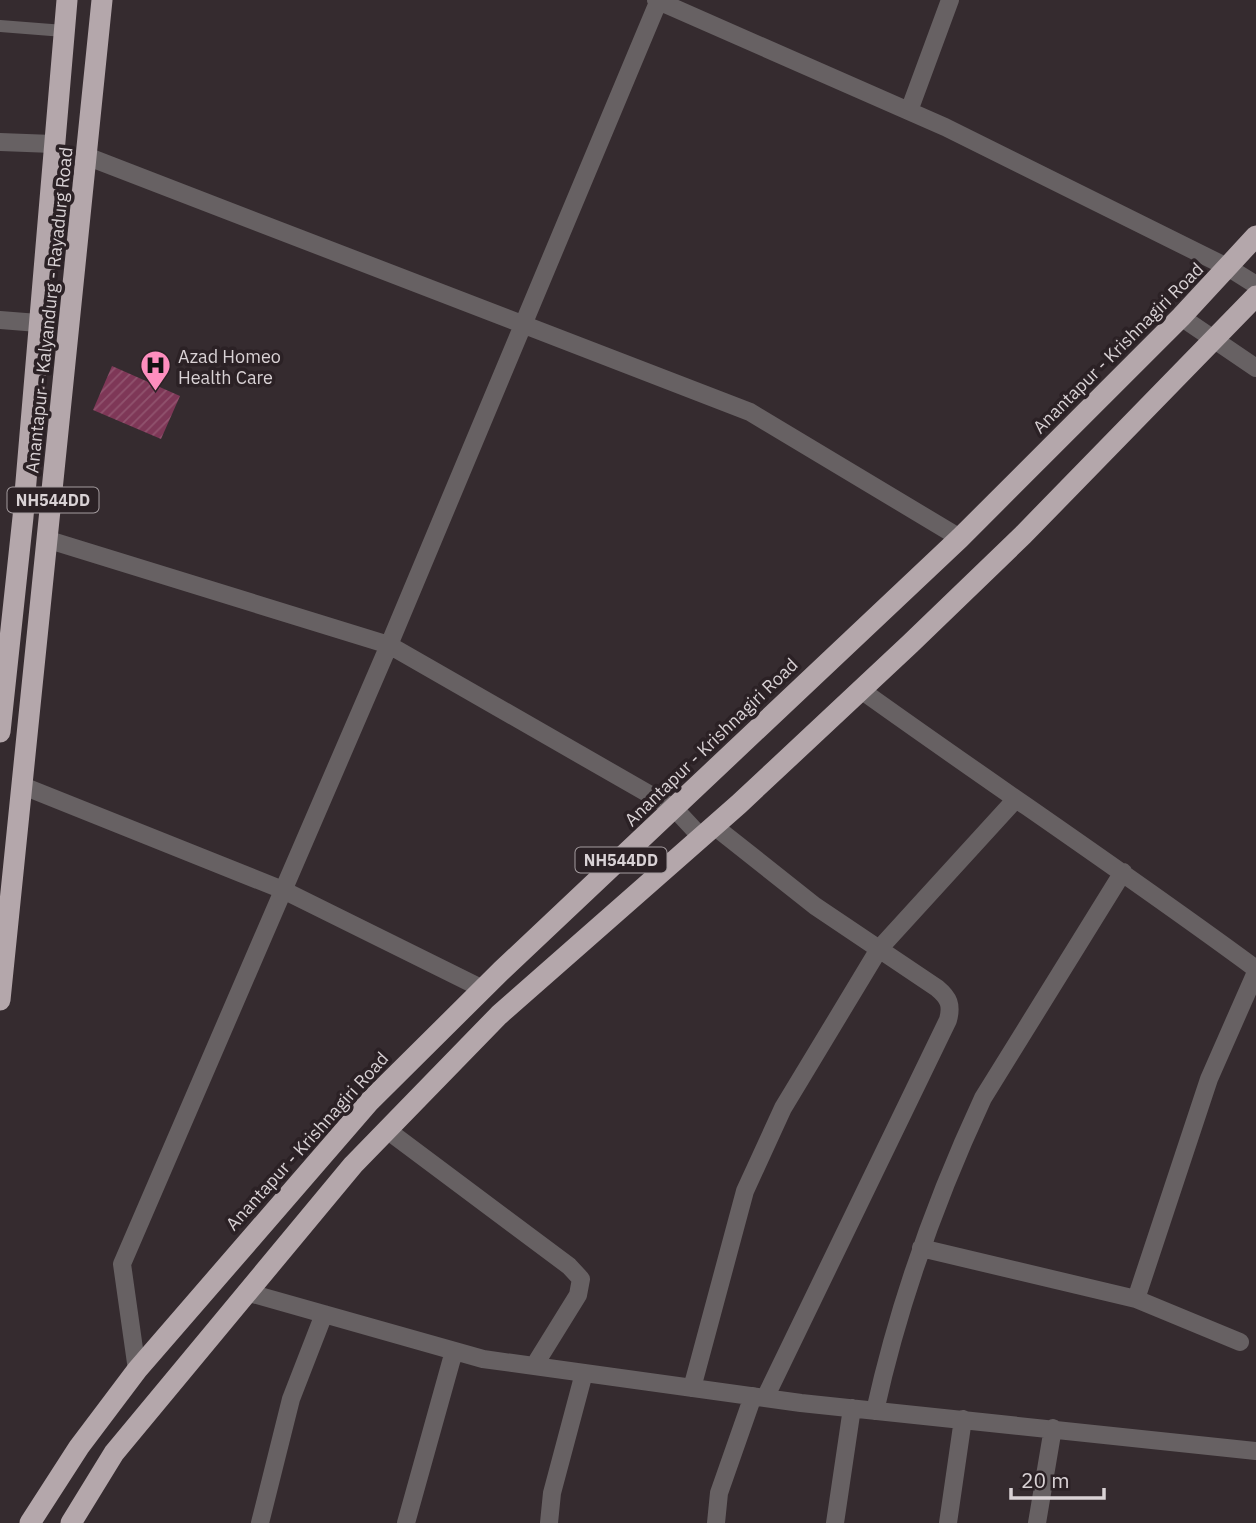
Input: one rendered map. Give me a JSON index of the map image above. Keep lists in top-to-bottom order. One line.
{"streets":{"highway":["Anantapur - Kalyandurg - Rayadurg Road","Anantapur - Krishnagiri Road","NH544DD"]},"places":{"hospital":["Azad Homeo Health Care"]},"scale_bar":"20 m"}
